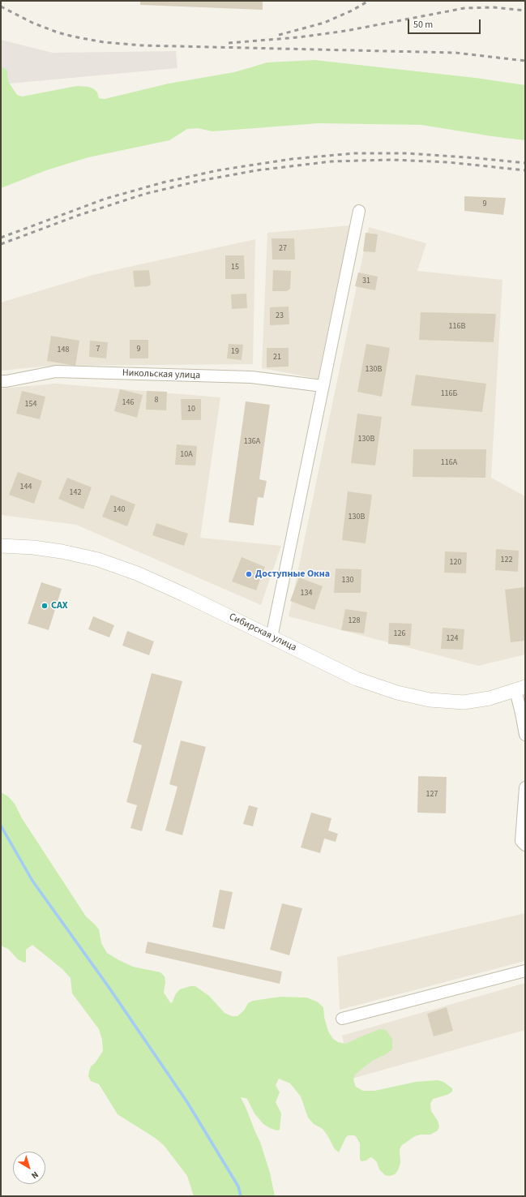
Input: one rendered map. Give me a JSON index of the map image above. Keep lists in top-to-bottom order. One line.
{"streets":{"street":["Никольская улица","Сибирская улица"]},"places":["Доступные Окна","САХ"],"house_numbers":["9","27","15","31","23","116В","7","9","148","19","21","130В","116Б","8","146","154","10","130В","136А","10А","116А","144","142","140","130В","122","120","130","134","128","126","124","127"],"scale_bar":"50 m","north":"bottom right"}
